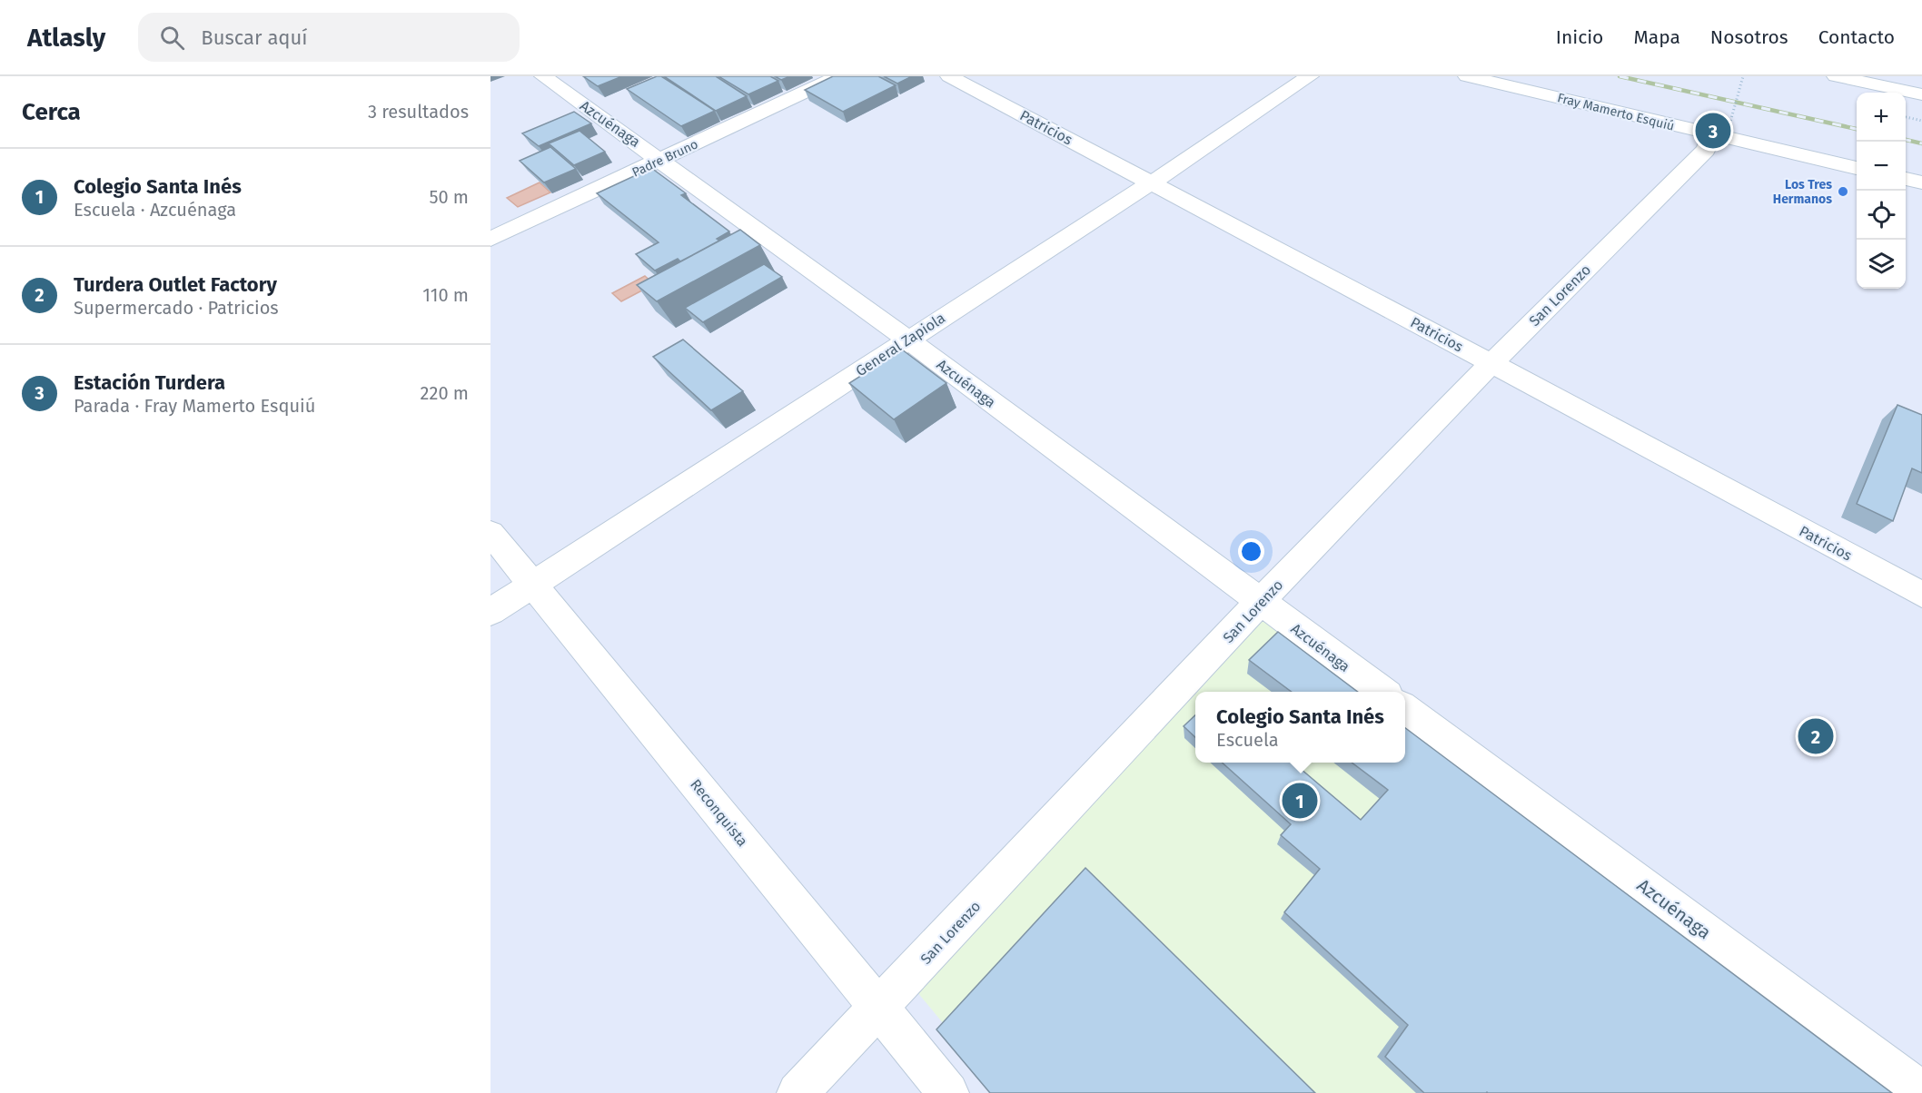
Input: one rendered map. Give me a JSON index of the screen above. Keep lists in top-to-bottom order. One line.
{"streets":{"street":["Fray Mamerto Esquiú","Azcuénaga","Patricios","Padre Bruno","San Lorenzo","General Zapiola","Reconquista"]},"crossings":[["Fray Mamerto Esquiú","San Lorenzo"],["Azcuénaga","Padre Bruno"],["Azcuénaga","San Lorenzo"],["Azcuénaga","General Zapiola"],["Patricios","San Lorenzo"],["Patricios","General Zapiola"],["San Lorenzo","Reconquista"],["General Zapiola","Reconquista"]],"places":["Los Tres Hermanos"],"page":{"header":"Atlasly","search":"Buscar aquí","nav":["Inicio","Mapa","Nosotros","Contacto"],"heading":["Cerca","3 resultados"],"map_buttons":["+","−"],"pins":["3","2","1"],"list":[{"mark":"1","name":"Colegio Santa Inés","note":"Escuela · Azcuénaga","value":"50 m"},{"mark":"2","name":"Turdera Outlet Factory","note":"Supermercado · Patricios","value":"110 m"},{"mark":"3","name":"Estación Turdera","note":"Parada · Fray Mamerto Esquiú","value":"220 m"}],"popup":["Colegio Santa Inés","Escuela"]}}
